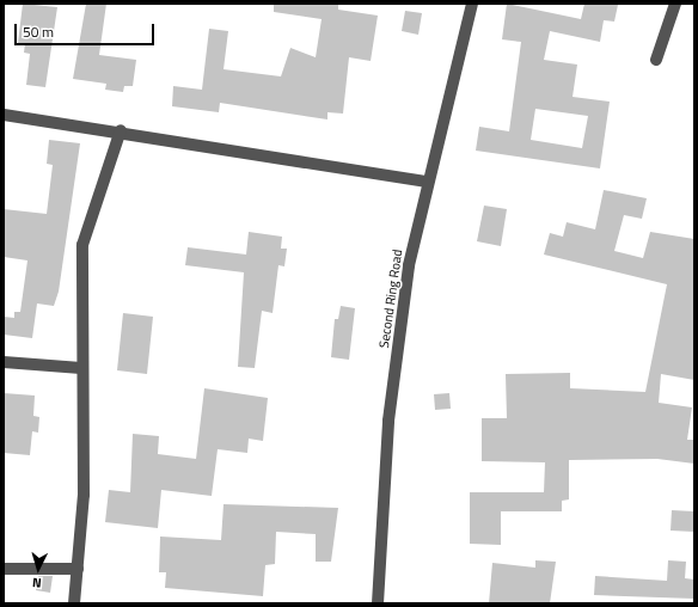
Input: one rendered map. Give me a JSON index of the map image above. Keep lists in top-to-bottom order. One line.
{"streets":{"street":["Second Ring Road"]},"scale_bar":"50 m","north":"bottom"}
